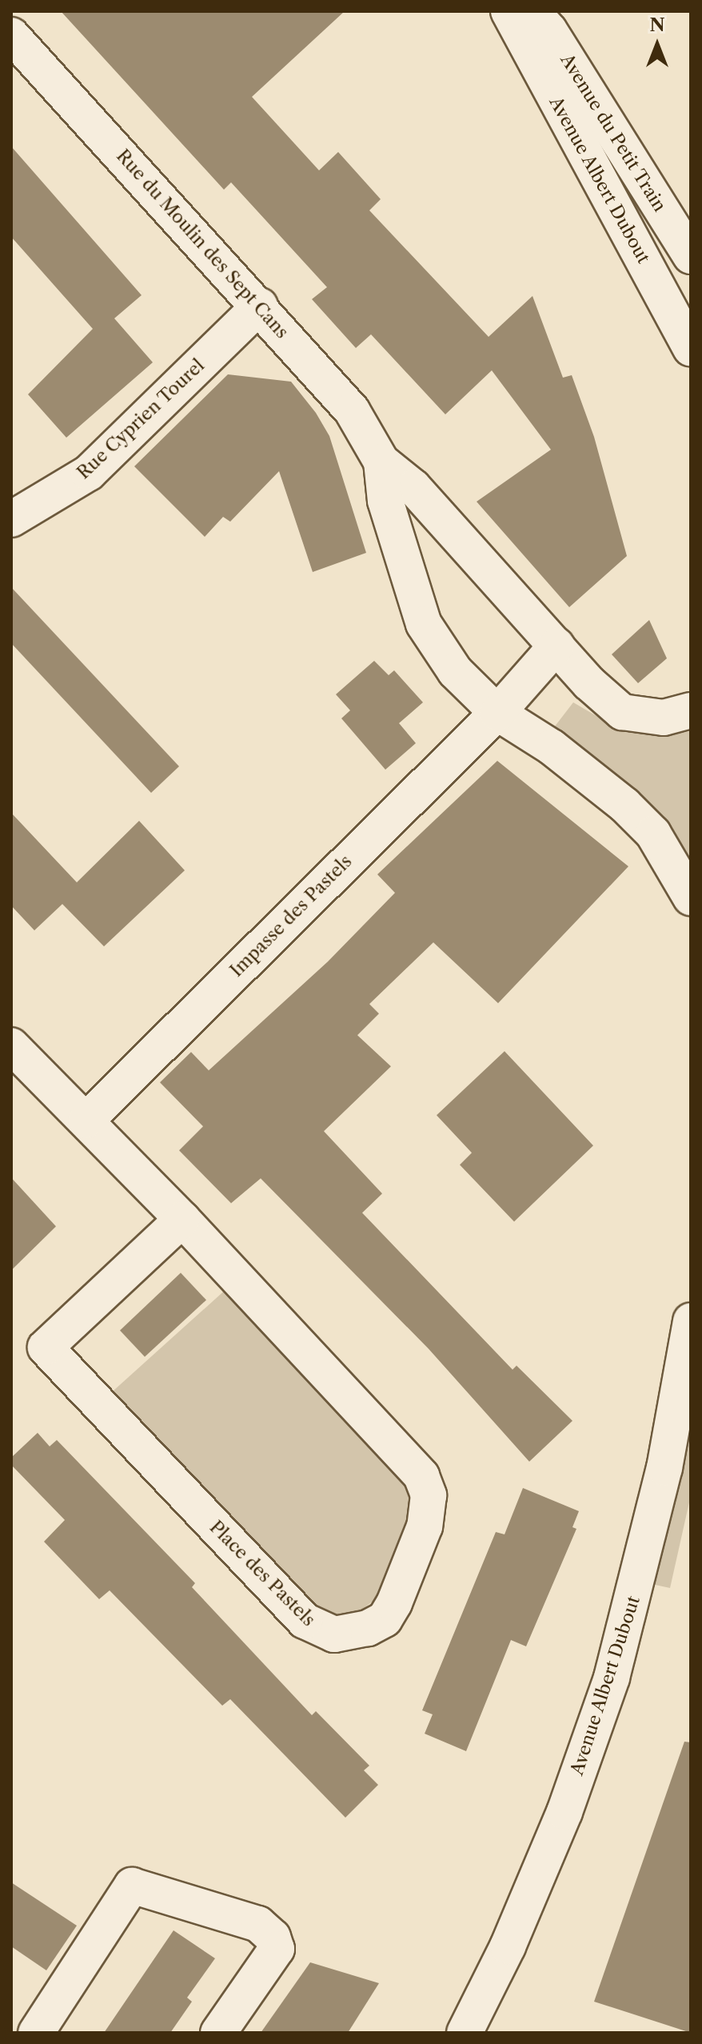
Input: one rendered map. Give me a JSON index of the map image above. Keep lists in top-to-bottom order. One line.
{"streets":{"street":["Avenue du Petit Train","Avenue Albert Dubout","Rue du Moulin des Sept Cans","Rue Cyprien Tourel","Impasse des Pastels","Place des Pastels"]},"crossings":[["Rue du Moulin des Sept Cans","Rue Cyprien Tourel"],["Rue du Moulin des Sept Cans","Impasse des Pastels"],["Impasse des Pastels","Place des Pastels"]],"north":"top"}
